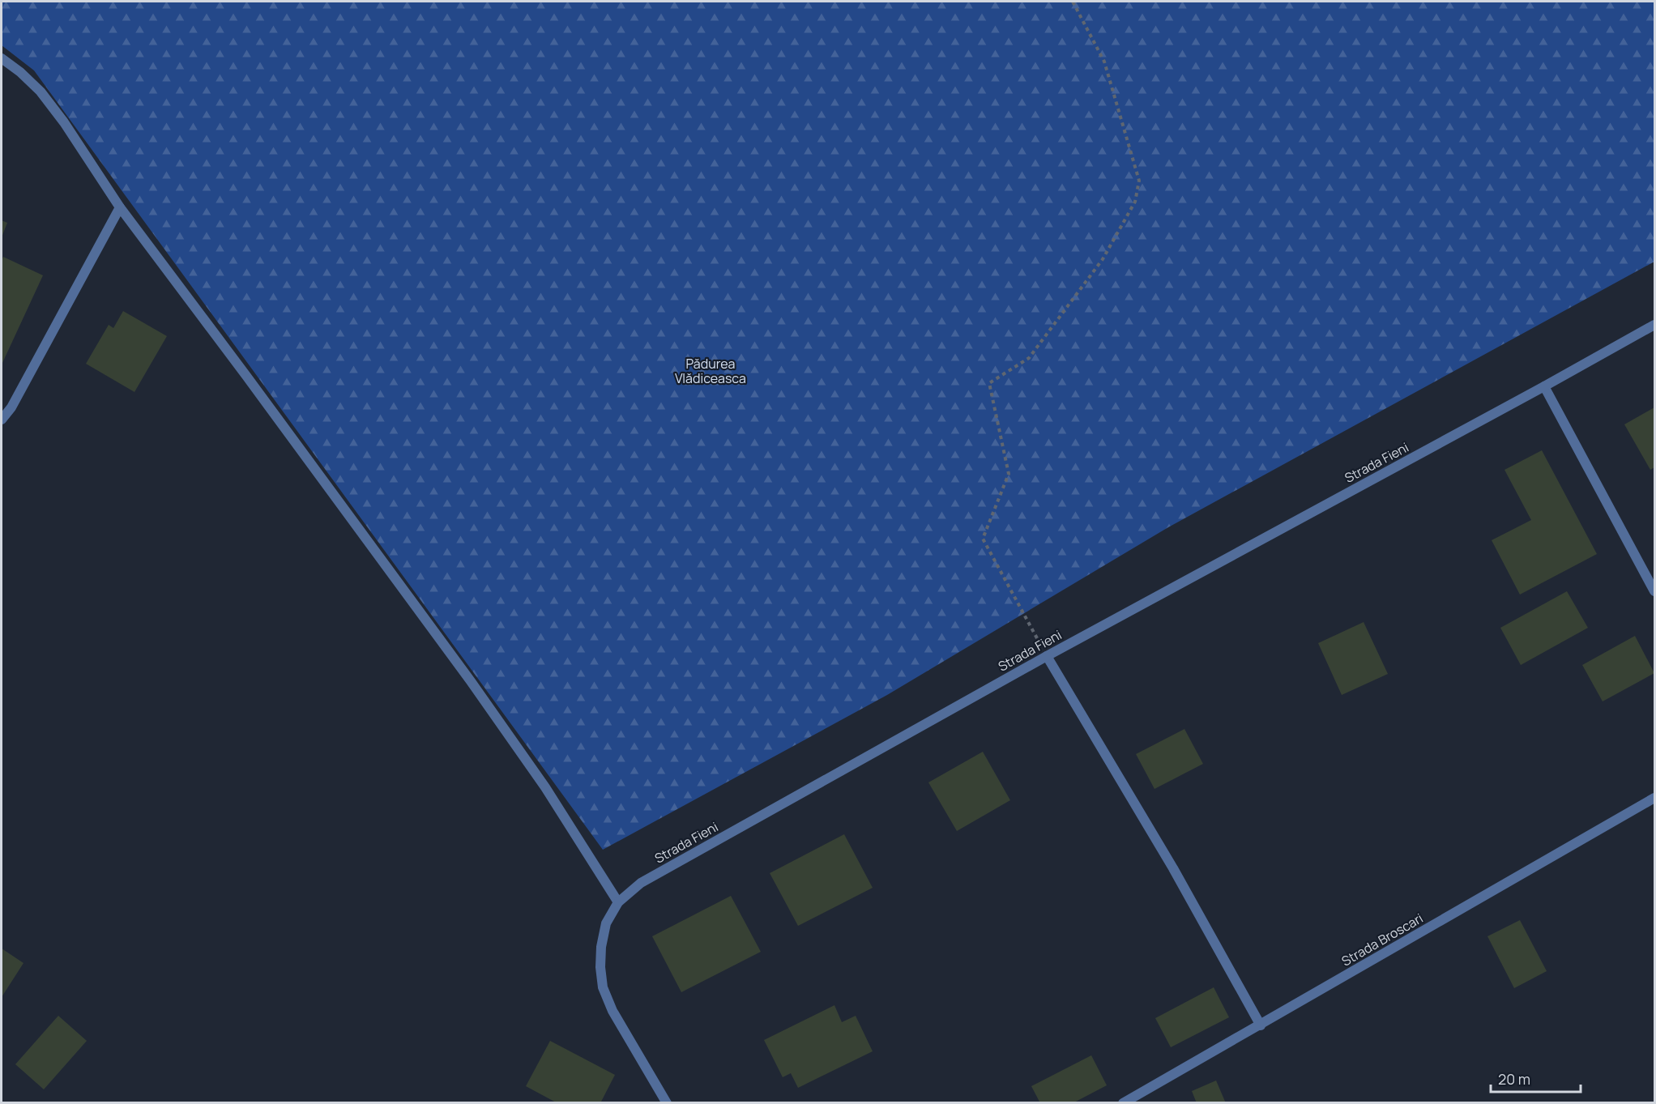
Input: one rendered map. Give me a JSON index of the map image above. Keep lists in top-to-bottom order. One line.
{"streets":{"street":["Strada Fieni","Strada Broscari"]},"parks":["Pădurea Vlădiceasca"],"scale_bar":"20 m"}
